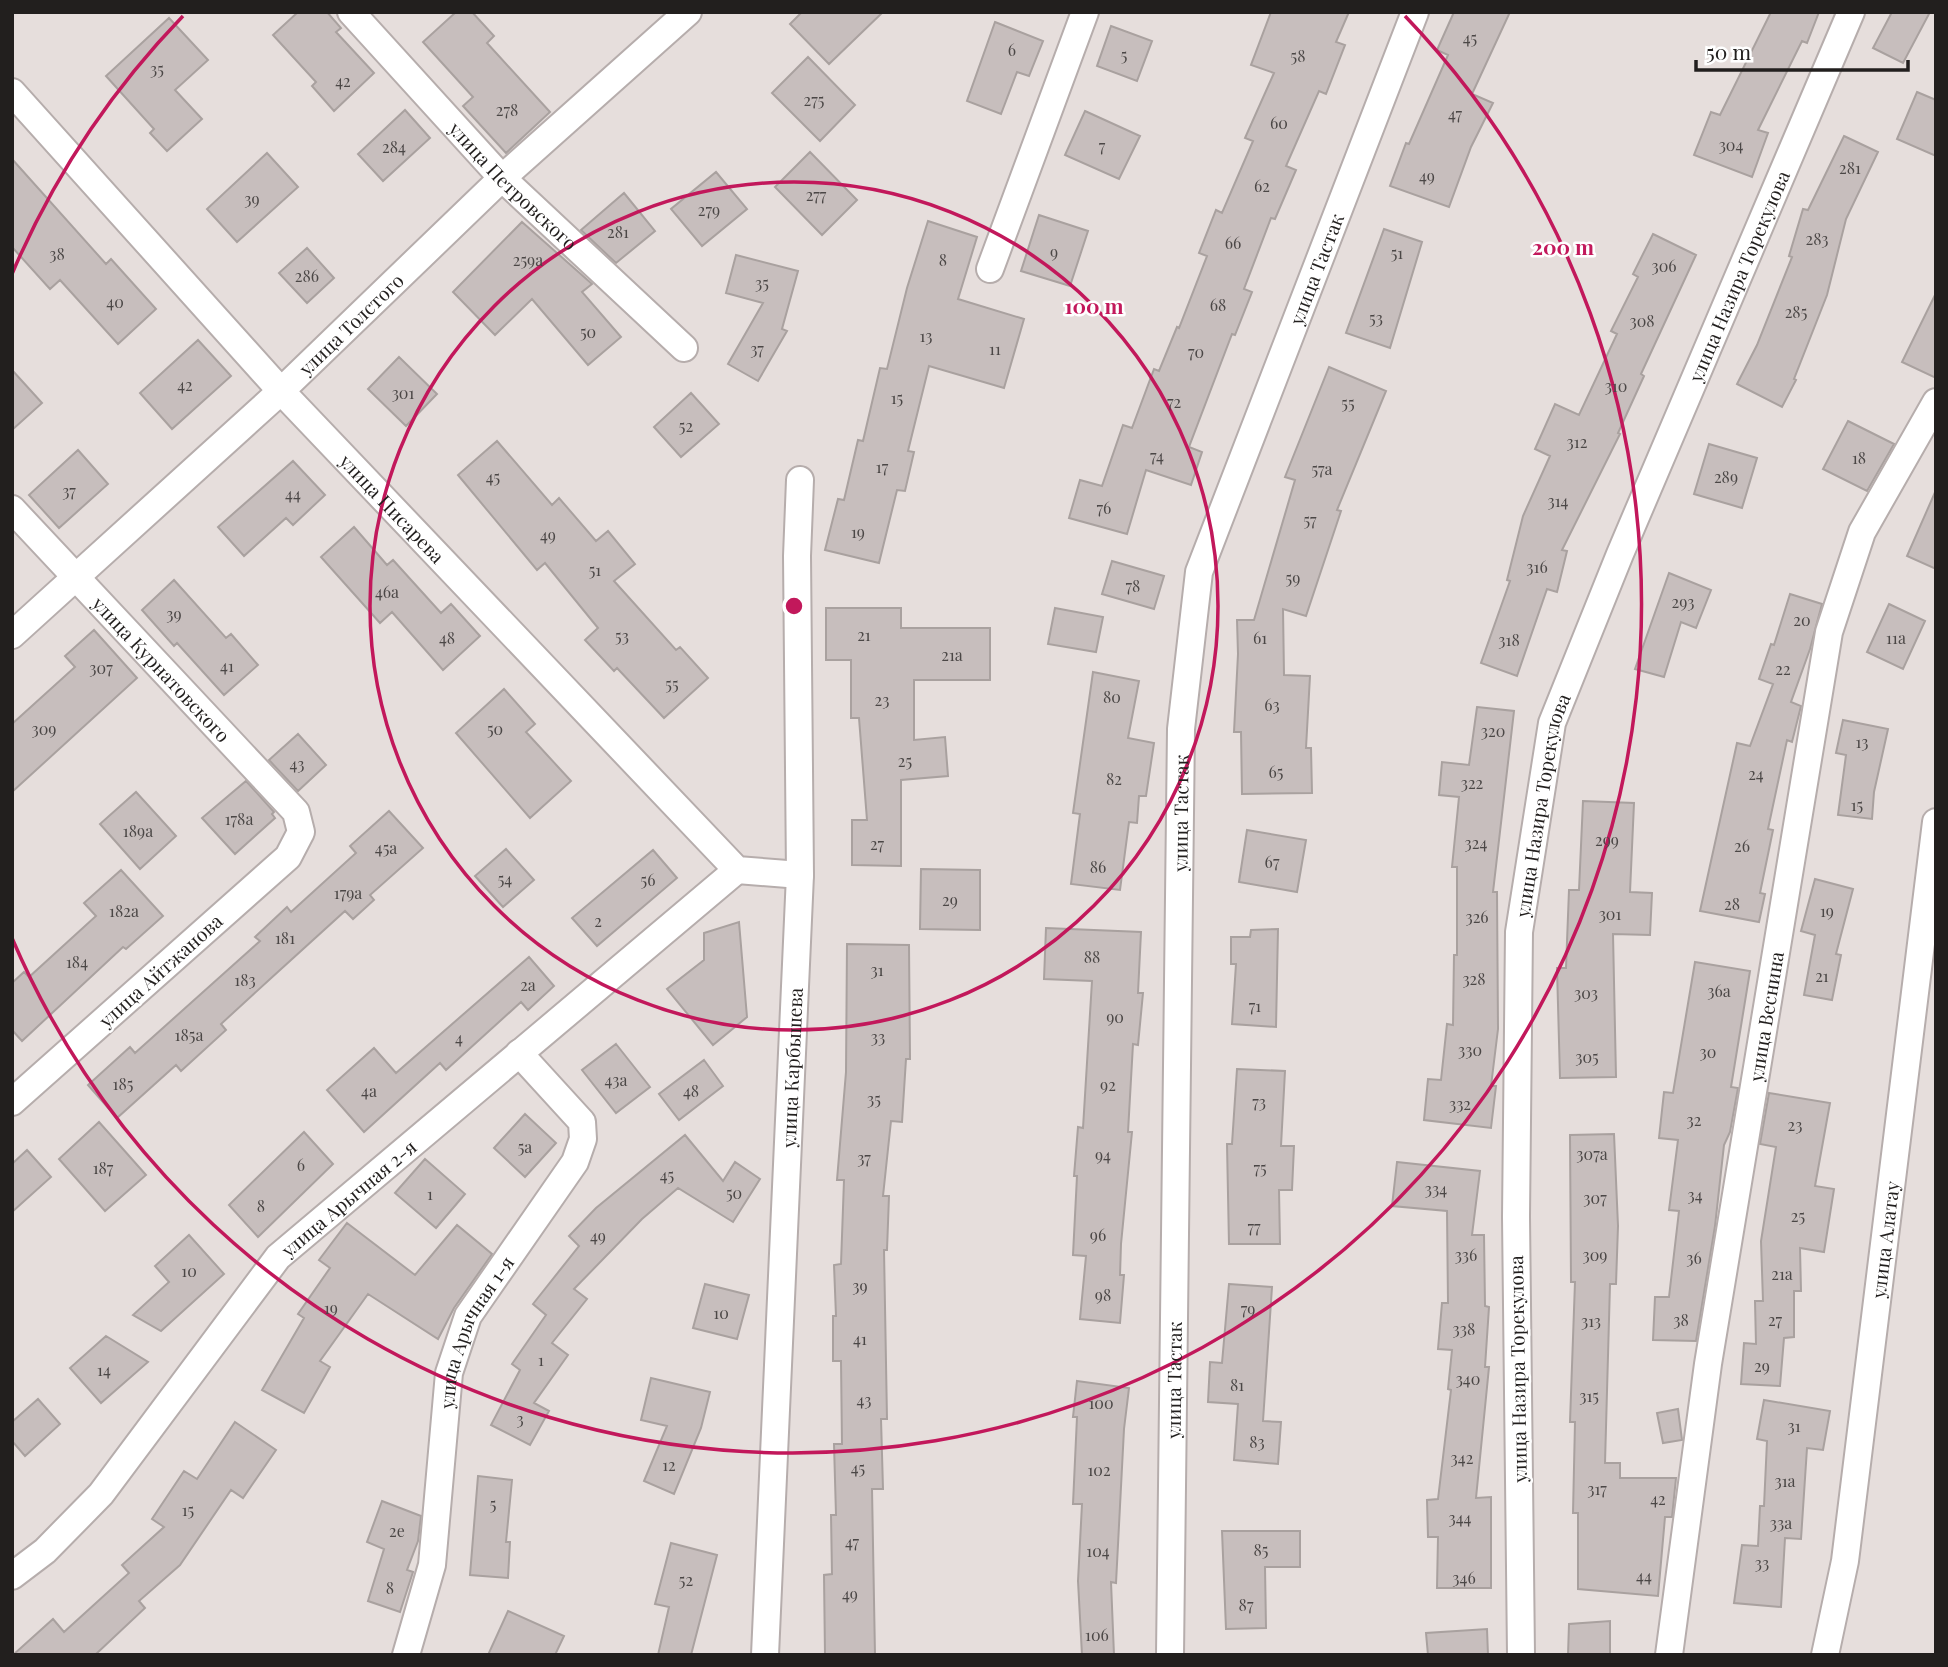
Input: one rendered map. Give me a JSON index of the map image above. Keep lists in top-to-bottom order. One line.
{"streets":{"street":["улица Петровского","улица Тастак","улица Назира Торекулова","улица Толстого","улица Писарева","улица Курнатовского","улица Айтжанова","улица Веснина","улица Карбышева","улица Арычная 2-я","улица Алатау","улица Арычная 1-я"]},"crossings":[["улица Петровского","улица Толстого"],["улица Толстого","улица Писарева"],["улица Толстого","улица Курнатовского"],["улица Писарева","улица Арычная 2-я"],["улица Курнатовского","улица Айтжанова"],["улица Арычная 2-я","улица Арычная 1-я"]],"house_numbers":["45","6","5","58","35","42","275","278","47","60","304","7","284","281","49","62","277","39","279","281","283","66","9","51","38","259а","8","306","286","35","40","68","285","53","308","50","13","37","11","70","42","310","301","15","72","55","52","312","74","18","17","57а","45","289","37","44","314","76","57","19","49","316","51","59","78","46а","293","39","20","21","53","48","61","11а","318","21а","41","307","22","55","80","23","63","309","50","320","13","25","43","65","24","82","322","15","178а","189а","299","324","27","26","45а","67","86","54","56","179а","29","28","182а","19","301","326","2","181","88","184","31","21","328","183","2а","36а","303","71","90","185а","33","4","330","30","305","43а","185","92","4а","48","35","73","332","32","23","5а","307а","94","37","6","187","75","45","334","50","1","34","307","8","25","77","96","49","336","309","36","10","21а","39","98","19","79","10","38","27","313","338","41","1","29","14","340","81","315","43","100","3","31","83","342","12","45","102","31а","317","42","5","15","344","33а","2е","47","85","104","33","44","346","52","8","49","87","106"],"scale_bar":"50 m","rings":["200 m","100 m"]}
